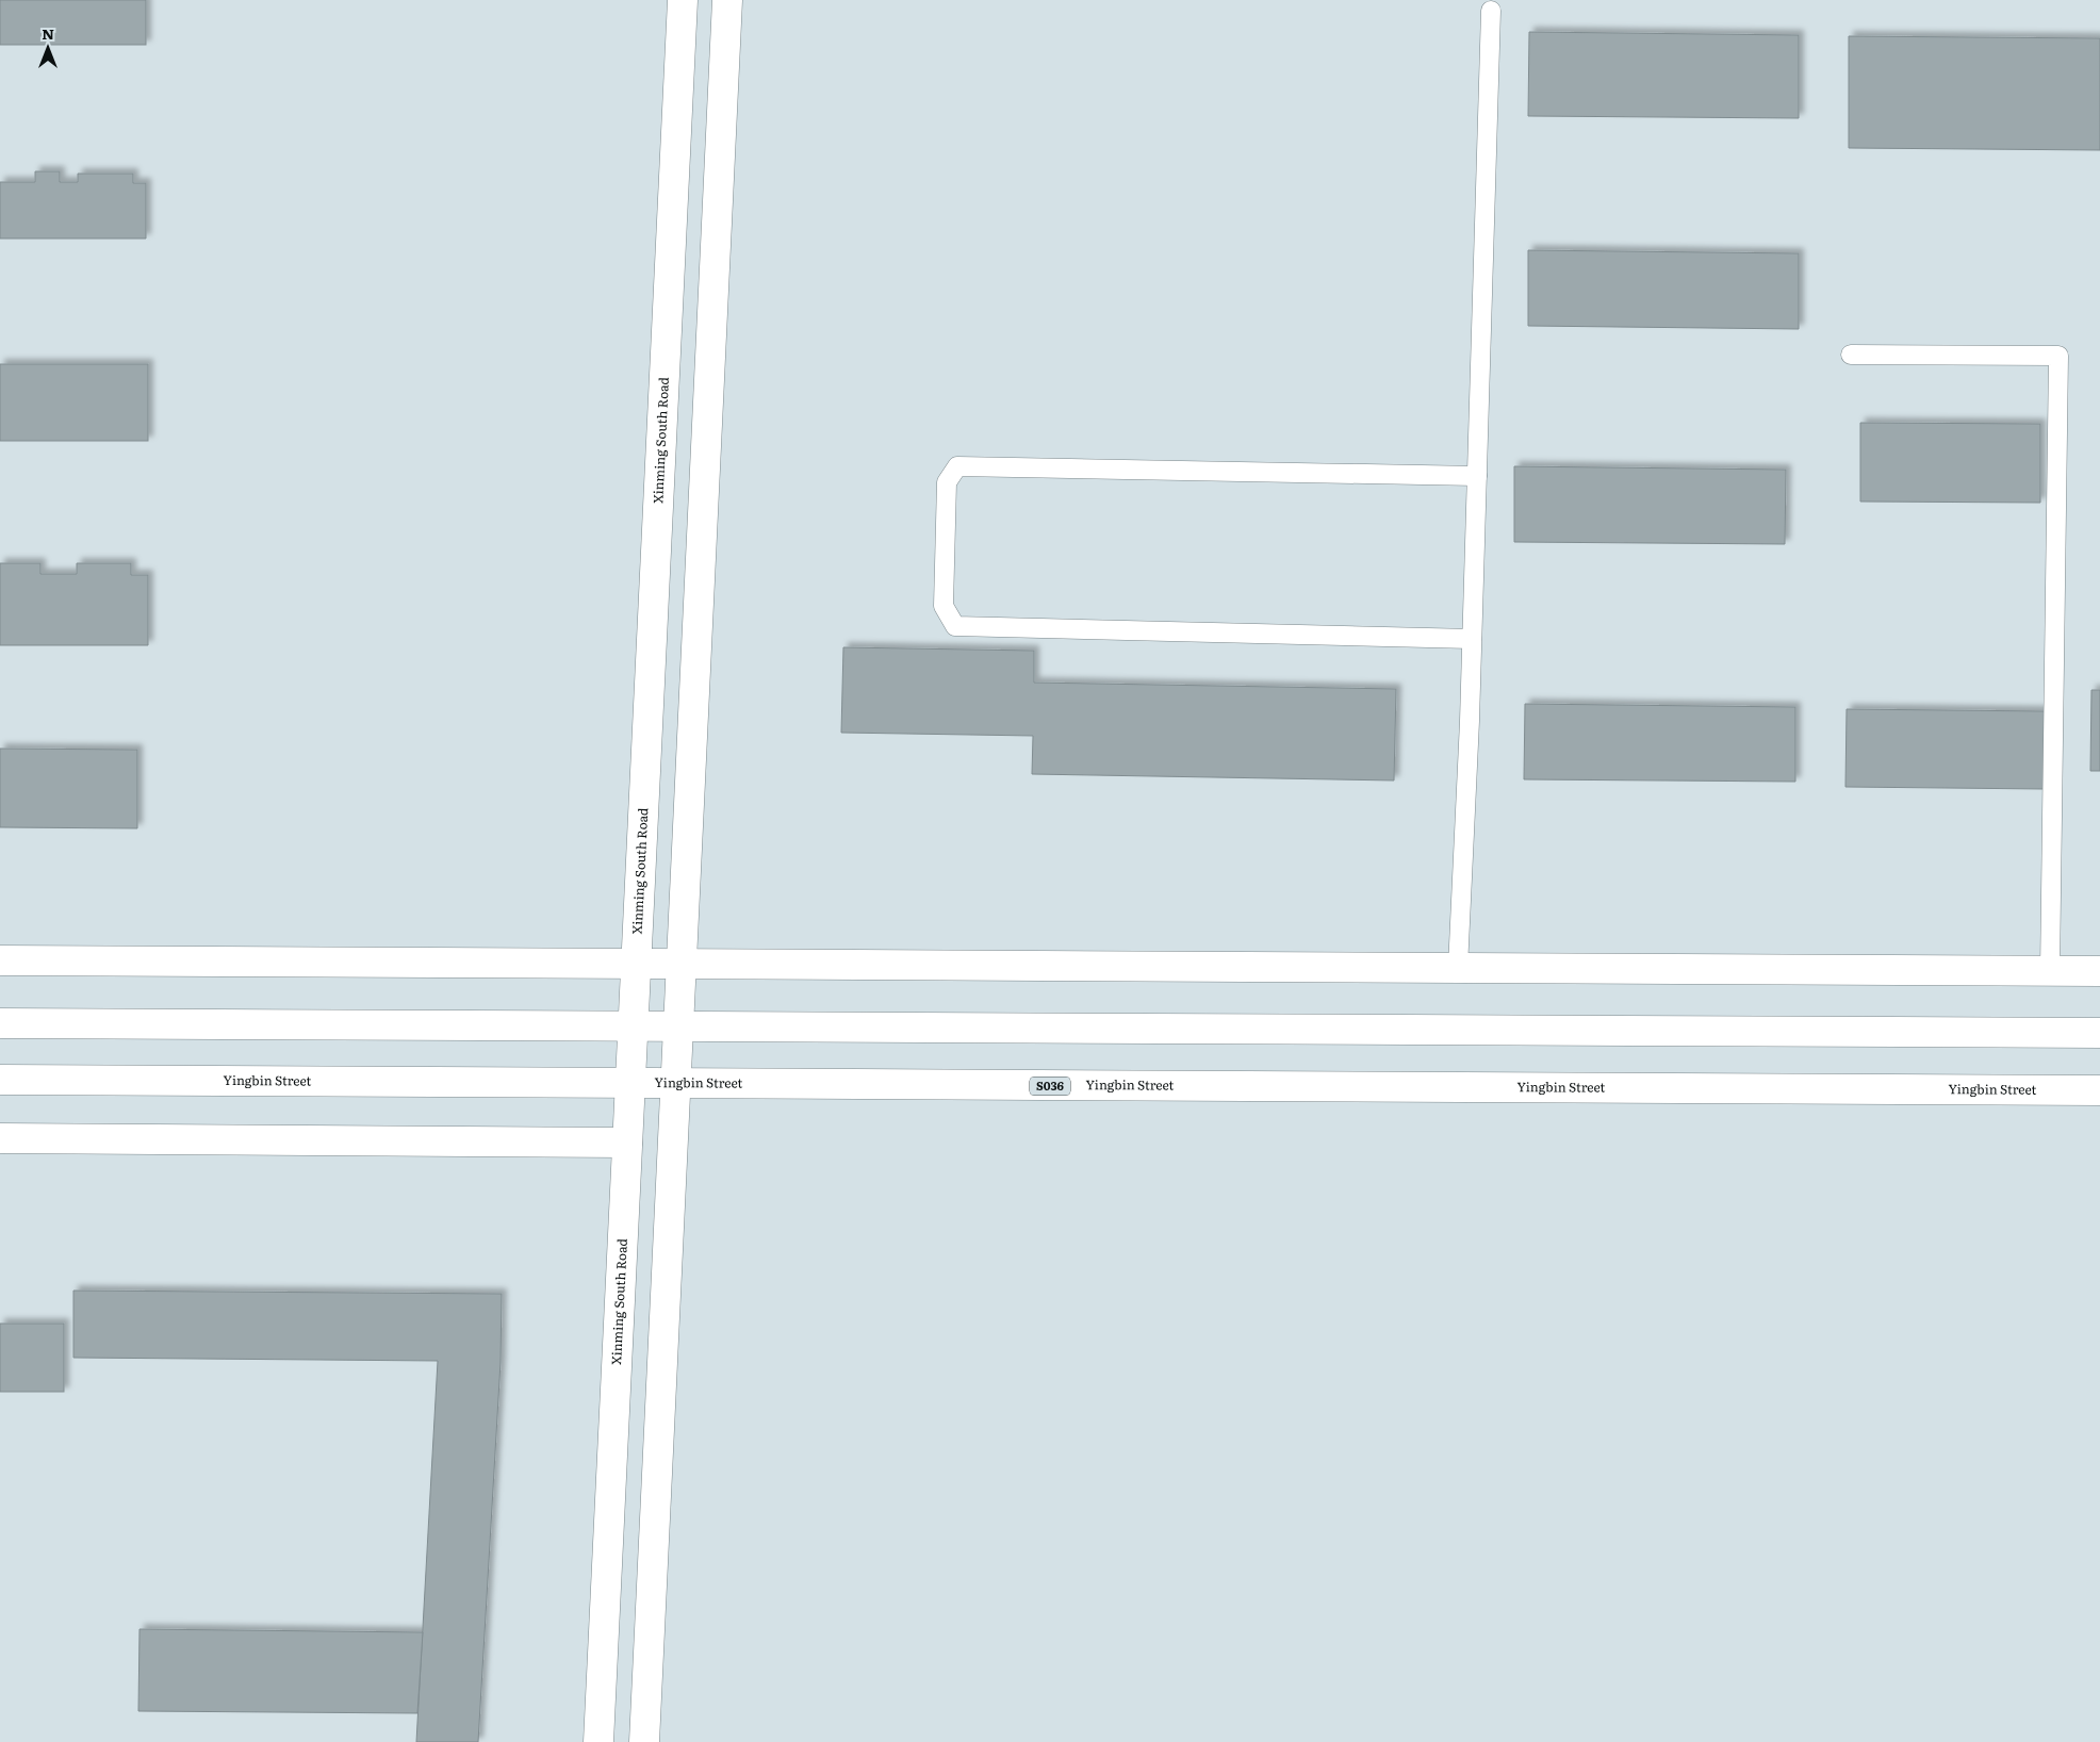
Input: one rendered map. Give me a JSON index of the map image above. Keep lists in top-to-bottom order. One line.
{"streets":{"main road":["Xinming South Road","Yingbin Street","S036"]},"crossings":[["Xinming South Road","Yingbin Street"]],"north":"top"}
